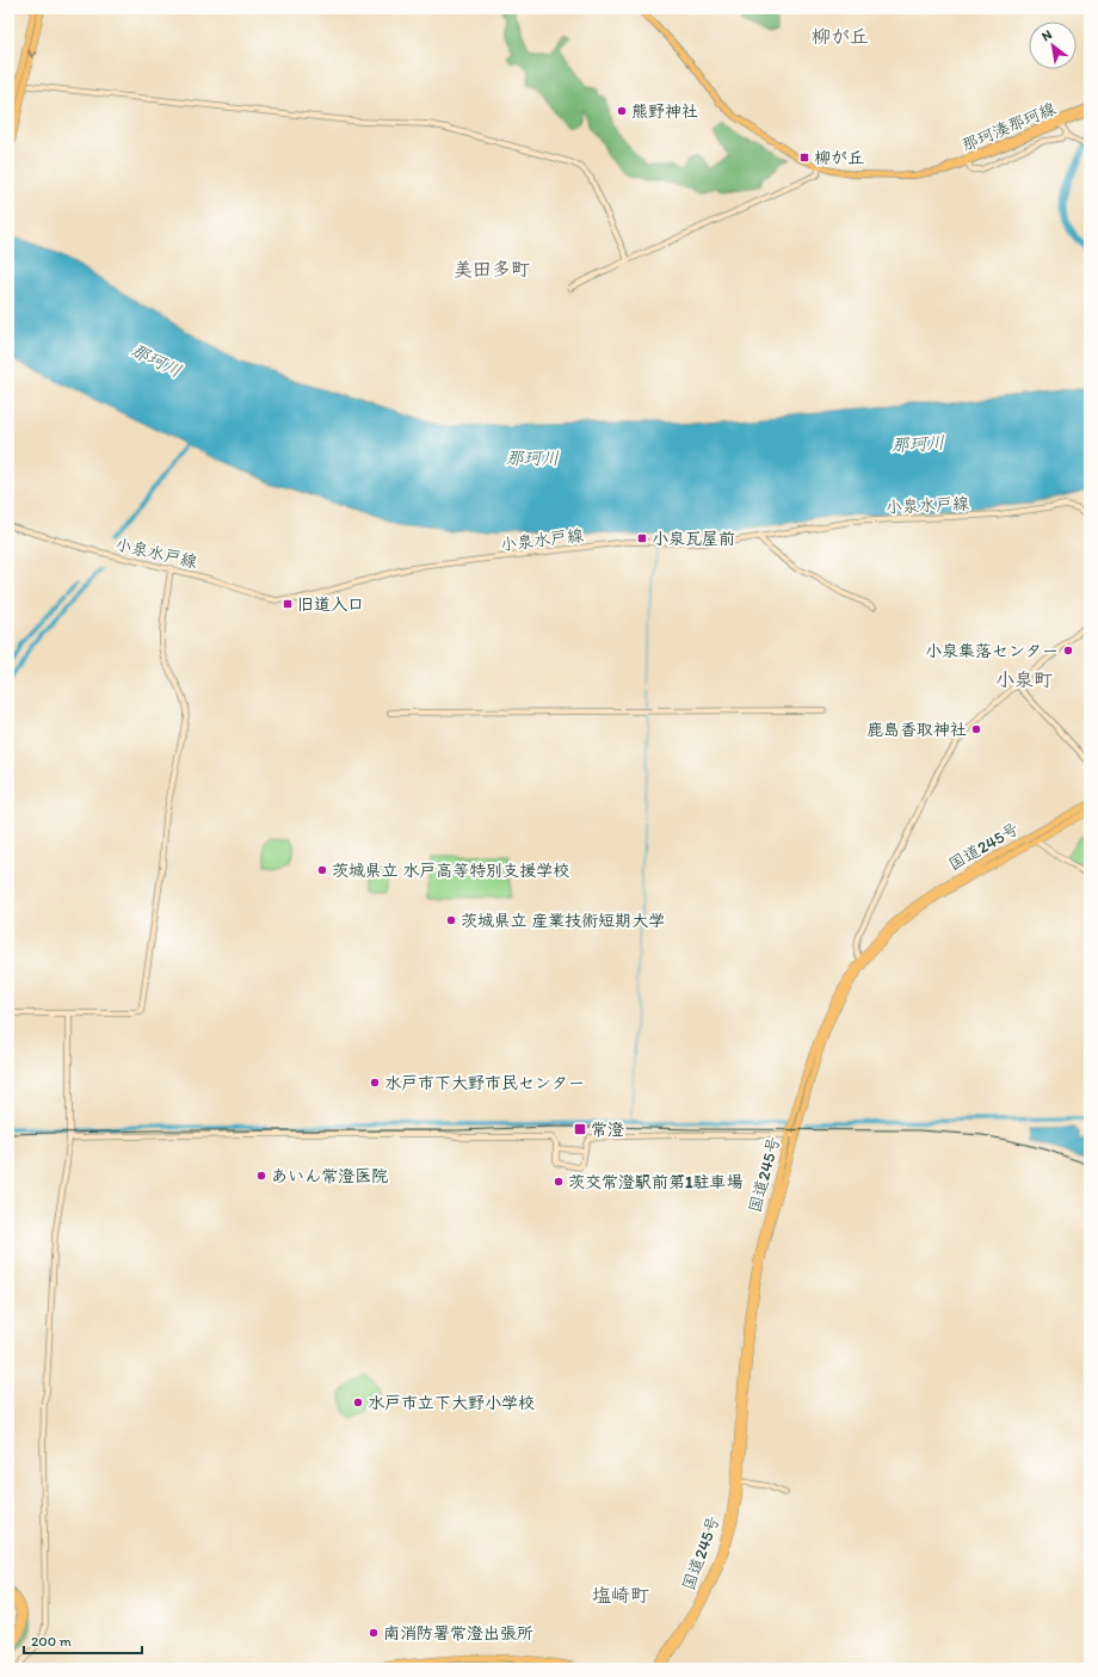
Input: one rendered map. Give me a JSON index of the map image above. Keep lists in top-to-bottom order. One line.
{"streets":{"highway":["国道245号"],"main road":["那珂湊那珂線"],"street":["小泉水戸線"]},"districts":["柳が丘","美田多町","小泉町","塩崎町"],"water":["那珂川"],"places":{"other":["熊野神社","小泉集落センター","鹿島香取神社","茨城県立 水戸高等特別支援学校","茨城県立 産業技術短期大学","水戸市下大野市民センター","あいん常澄医院","茨交常澄駅前第1駐車場","水戸市立下大野小学校","南消防署常澄出張所"],"transit":["柳が丘","小泉瓦屋前","旧道入口","常澄"]},"scale_bar":"200 m","north":"top left"}
